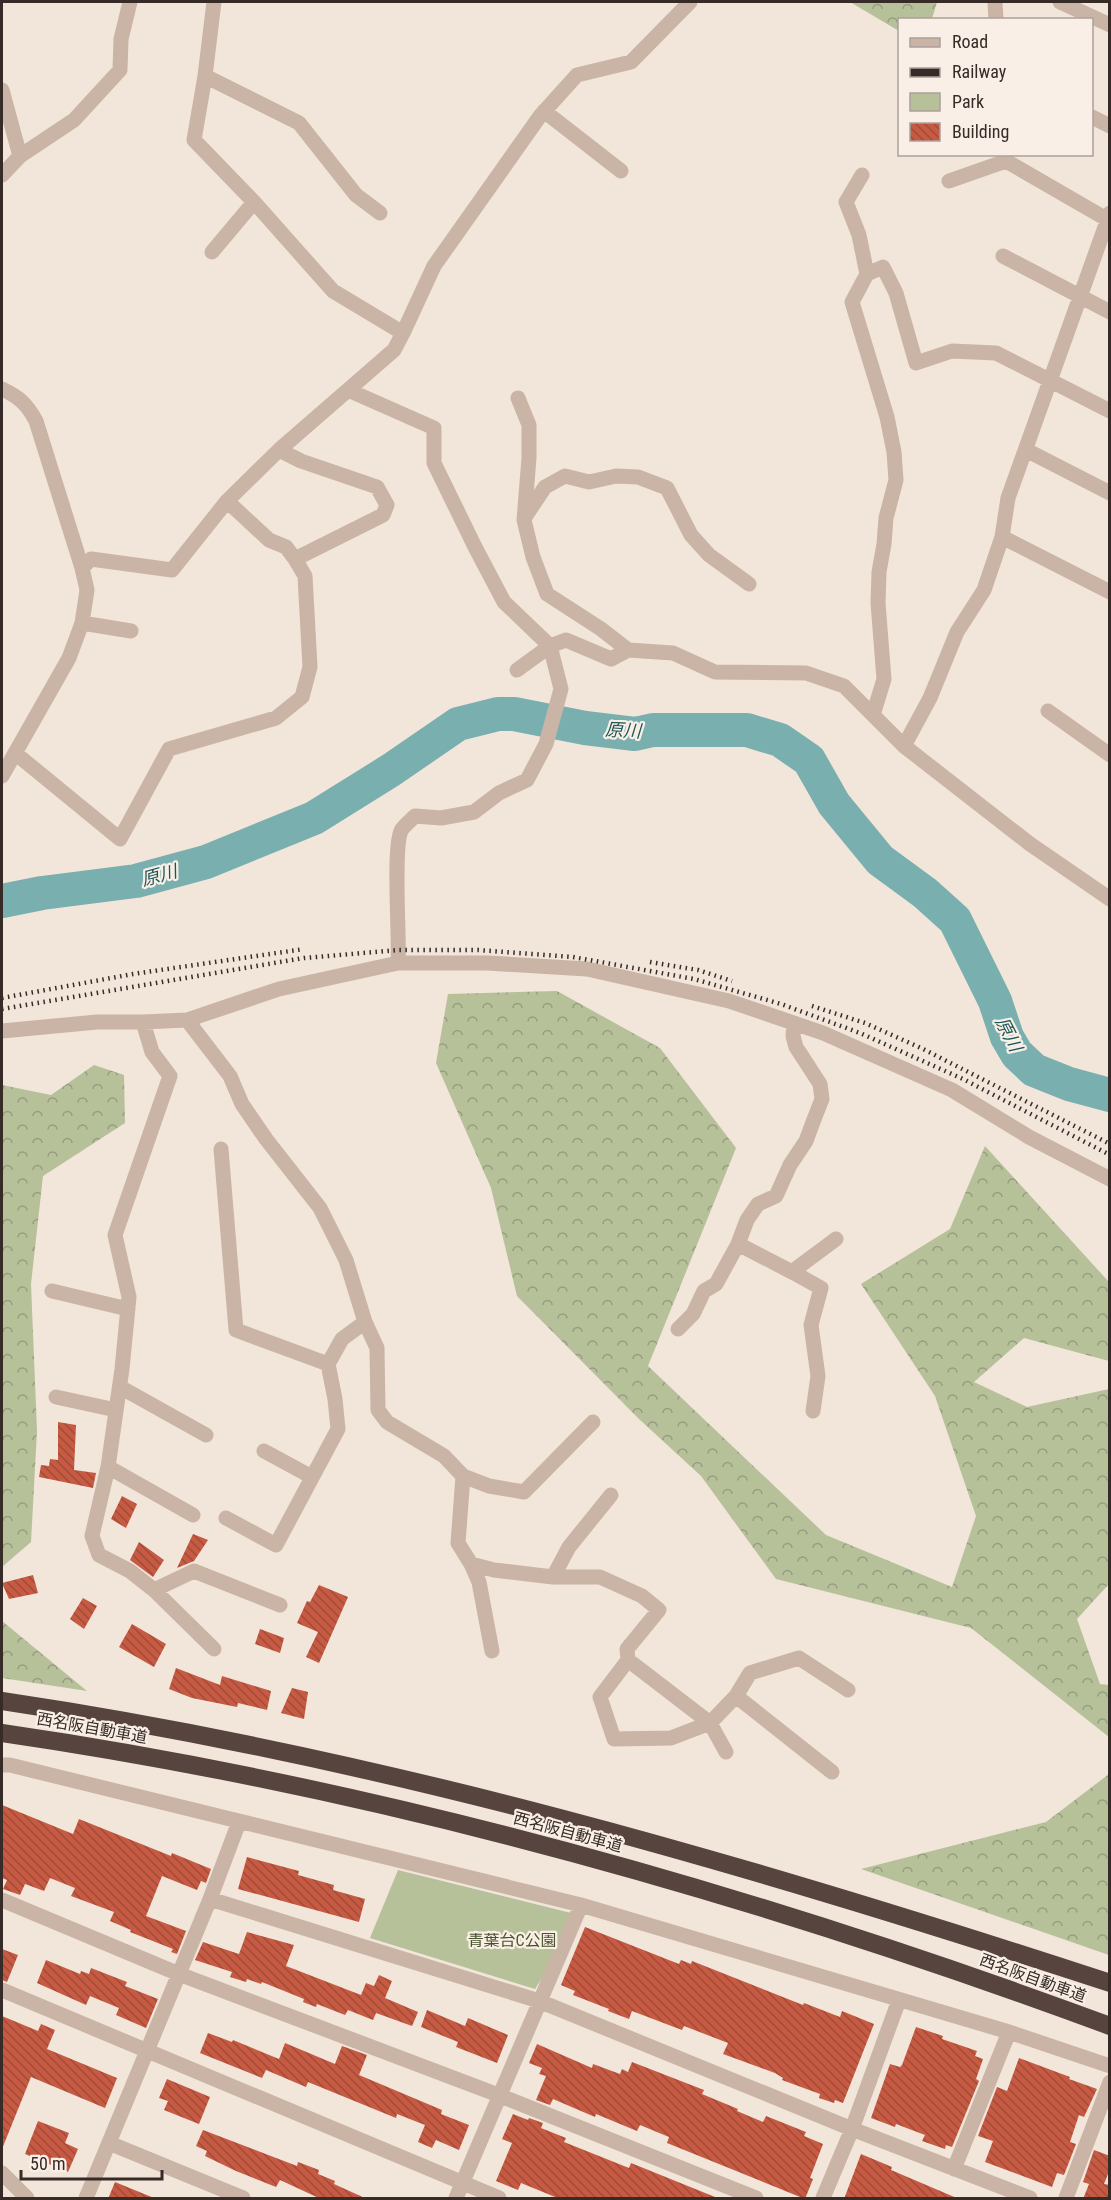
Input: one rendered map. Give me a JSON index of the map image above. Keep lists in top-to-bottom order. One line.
{"streets":{"highway":["西名阪自動車道"]},"water":["原川"],"parks":["青葉台C公園"],"legend":["Road","Railway","Park","Building"],"scale_bar":"50 m"}
